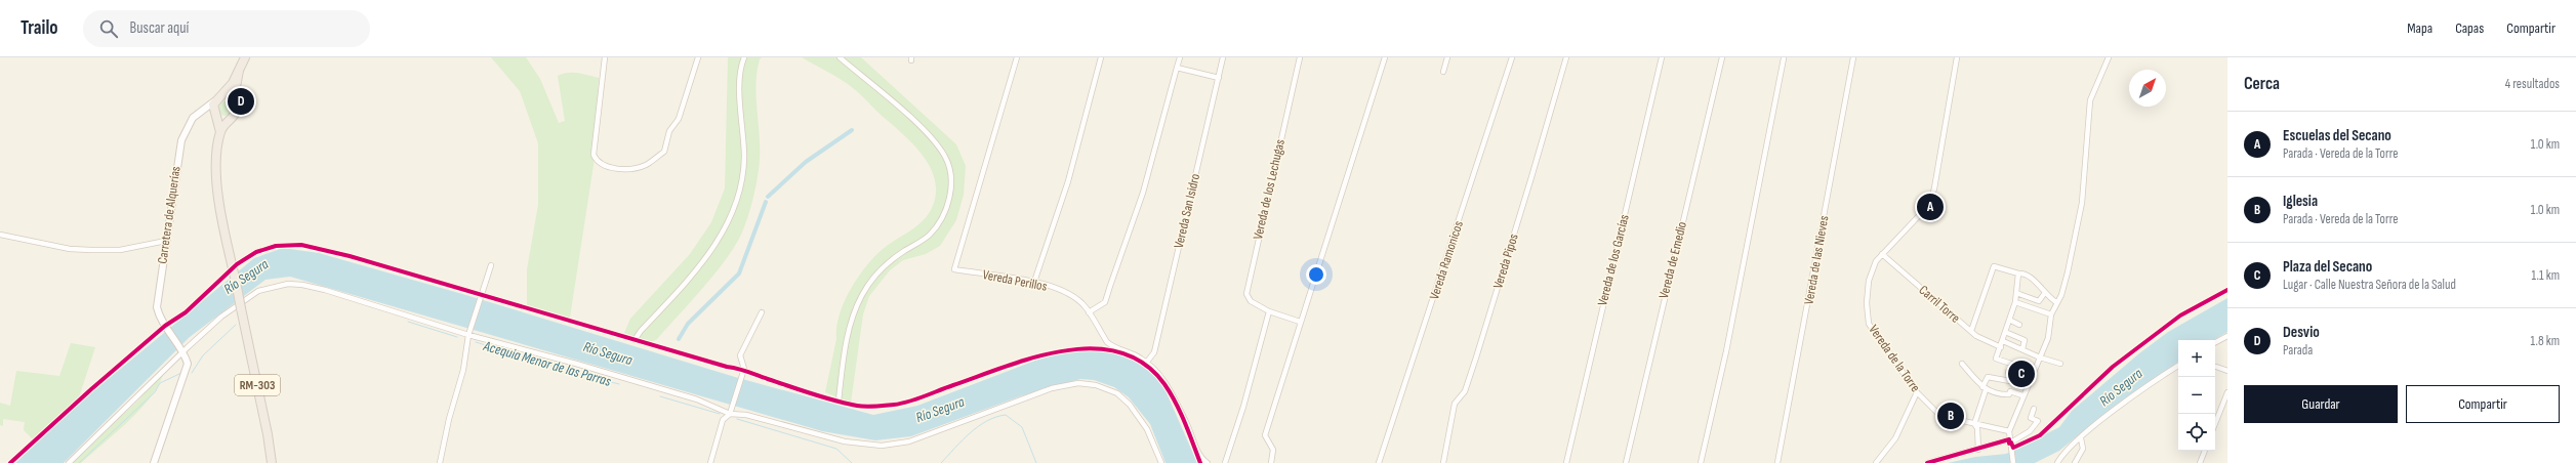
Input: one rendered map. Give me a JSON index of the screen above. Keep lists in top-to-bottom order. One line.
{"streets":{"highway":["RM-303"],"street":["Vereda de los Lechugas","Vereda San Isidro","Carretera de Alquerías","Vereda Ramonicos","Vereda de los Garcías","Vereda de Emedio","Vereda de las Nieves","Vereda Pipos","Vereda Perillos","Carril Torre","Vereda de la Torre"]},"crossings":[["Vereda San Isidro","Vereda Perillos"],["Carretera de Alquerías","RM-303"],["Carril Torre","Vereda de la Torre"]],"water":["Río Segura","Acequia Menor de las Parras"],"north":"top right","page":{"header":"Trailo","search":"Buscar aquí","nav":["Mapa","Capas","Compartir"],"heading":["Cerca","4 resultados"],"pins":["D","A","C","B"],"list":[{"mark":"A","name":"Escuelas del Secano","note":"Parada · Vereda de la Torre","value":"1.0 km"},{"mark":"B","name":"Iglesia","note":"Parada · Vereda de la Torre","value":"1.0 km"},{"mark":"C","name":"Plaza del Secano","note":"Lugar · Calle Nuestra Señora de la Salud","value":"1.1 km"},{"mark":"D","name":"Desvio","note":"Parada","value":"1.8 km"}],"map_buttons":["+","−"],"buttons":["Guardar","Compartir"]}}
